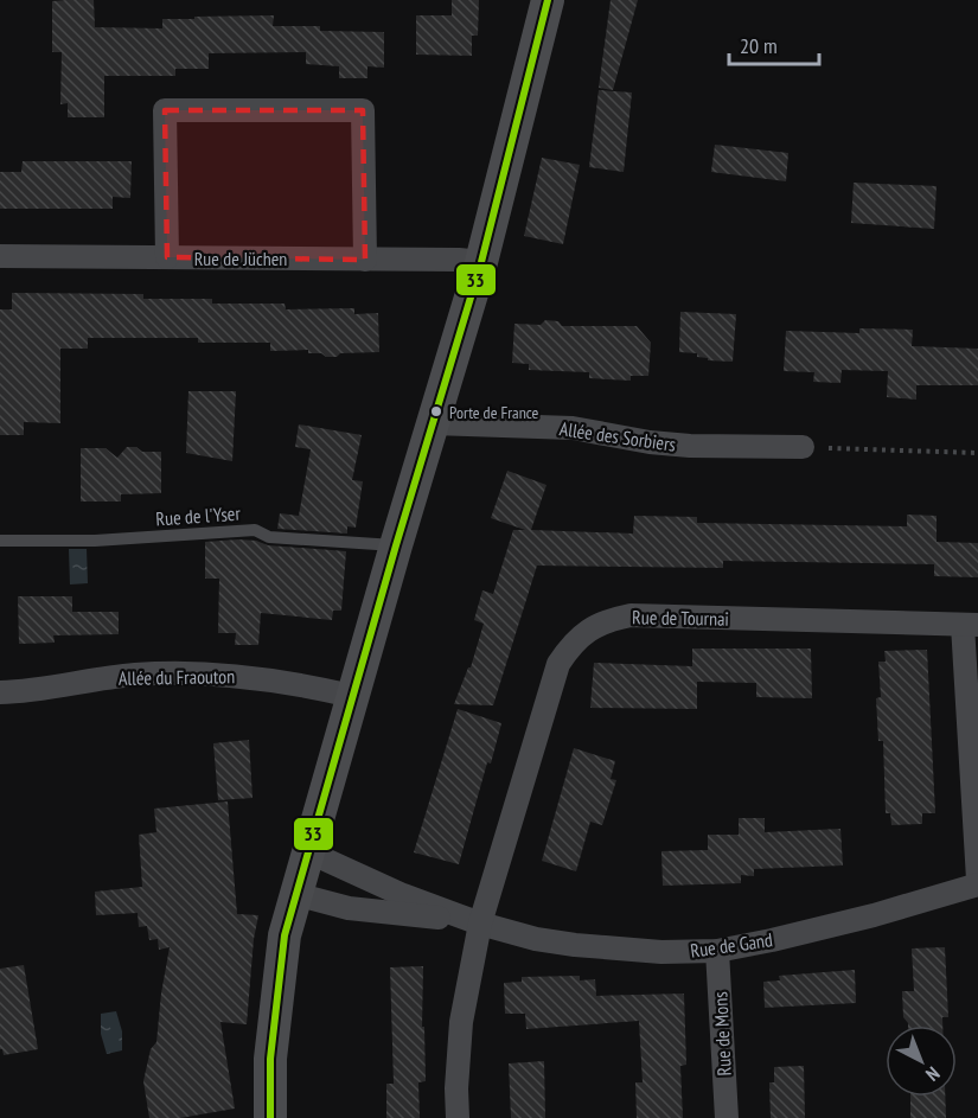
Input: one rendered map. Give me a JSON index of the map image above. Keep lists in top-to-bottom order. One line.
{"streets":{"street":["Rue de Jüchen","Allée des Sorbiers","Rue de Tournai","Allée du Fraouton","Rue de Gand","Rue de Mons"],"lane":["Rue de l'Yser"]},"crossings":[["Rue de Tournai","Rue de Gand"],["Rue de Gand","Rue de Mons"]],"places":["Porte de France"],"lines":["transit line 33"],"scale_bar":"20 m","north":"bottom right"}
